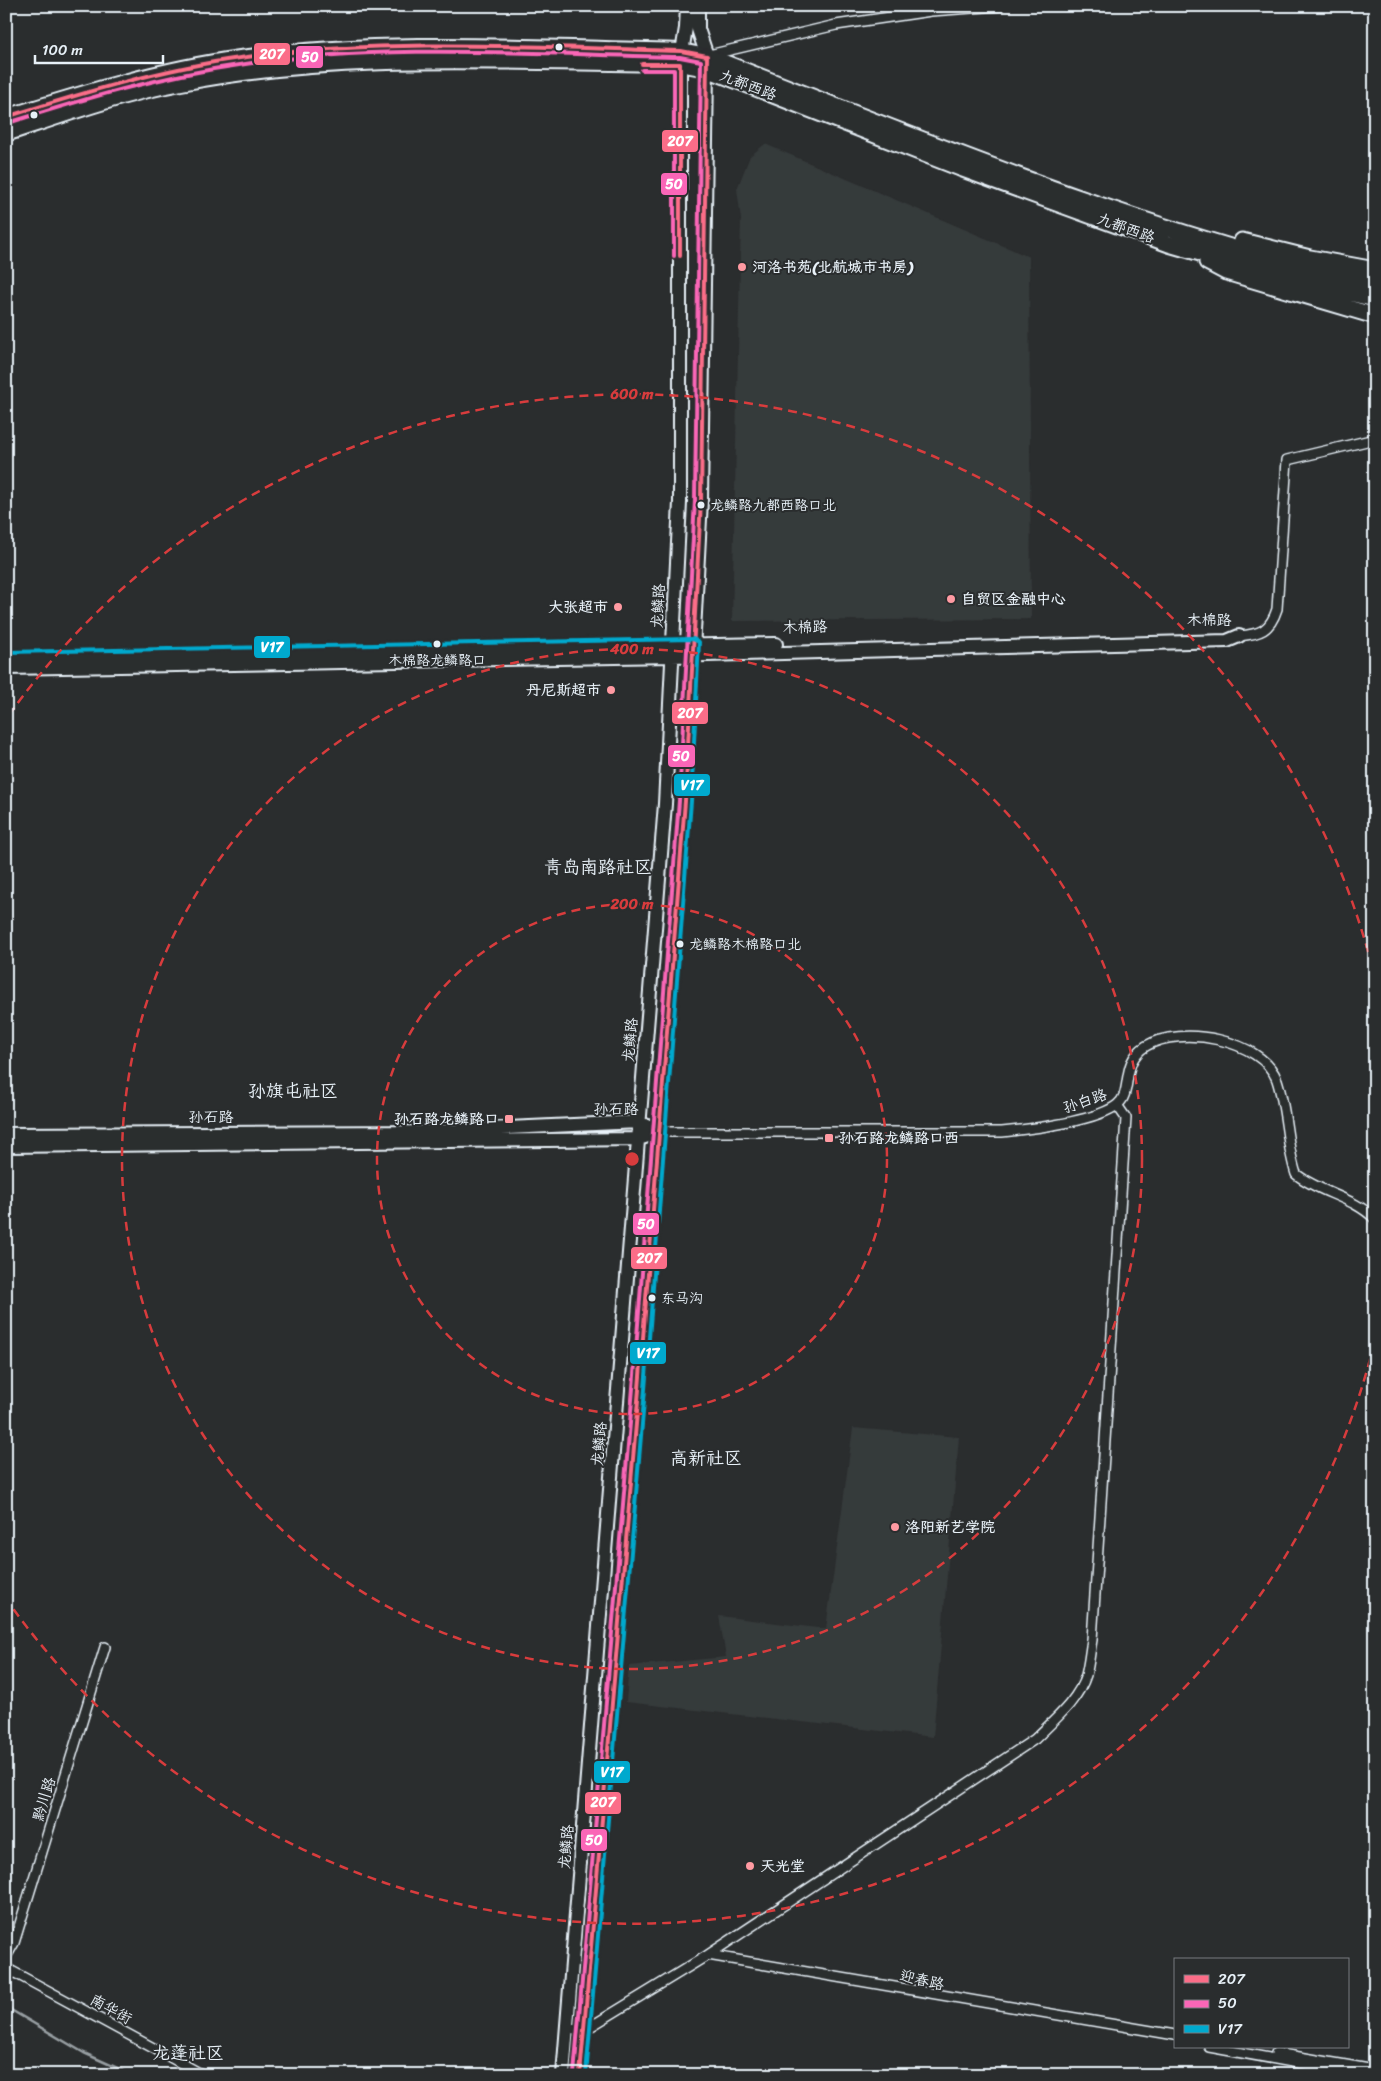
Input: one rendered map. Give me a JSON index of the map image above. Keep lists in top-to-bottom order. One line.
{"streets":{"highway":["九都西路"],"main road":["龙鳞路","木棉路","孙石路"],"street":["孙白路","黔川路","迎春路","南华街"]},"crossings":[["九都西路","龙鳞路"],["龙鳞路","木棉路"],["龙鳞路","孙石路"],["孙白路","孙石路"]],"districts":["青岛南路社区","孙旗屯社区","高新社区","龙蓬社区"],"places":{"other":["河洛书苑(北航城市书房)","龙鳞路九都西路口北","自贸区金融中心","大张超市","木棉路龙鳞路口","丹尼斯超市","龙鳞路木棉路口北","东马沟","洛阳新艺学院","天光堂"],"transit":["孙石路龙鳞路口","孙石路龙鳞路口西"]},"lines":["transit line 207","transit line 50","transit line V17"],"legend":["207","50","V17"],"scale_bar":"100 m","rings":["600 m","400 m","200 m"]}
